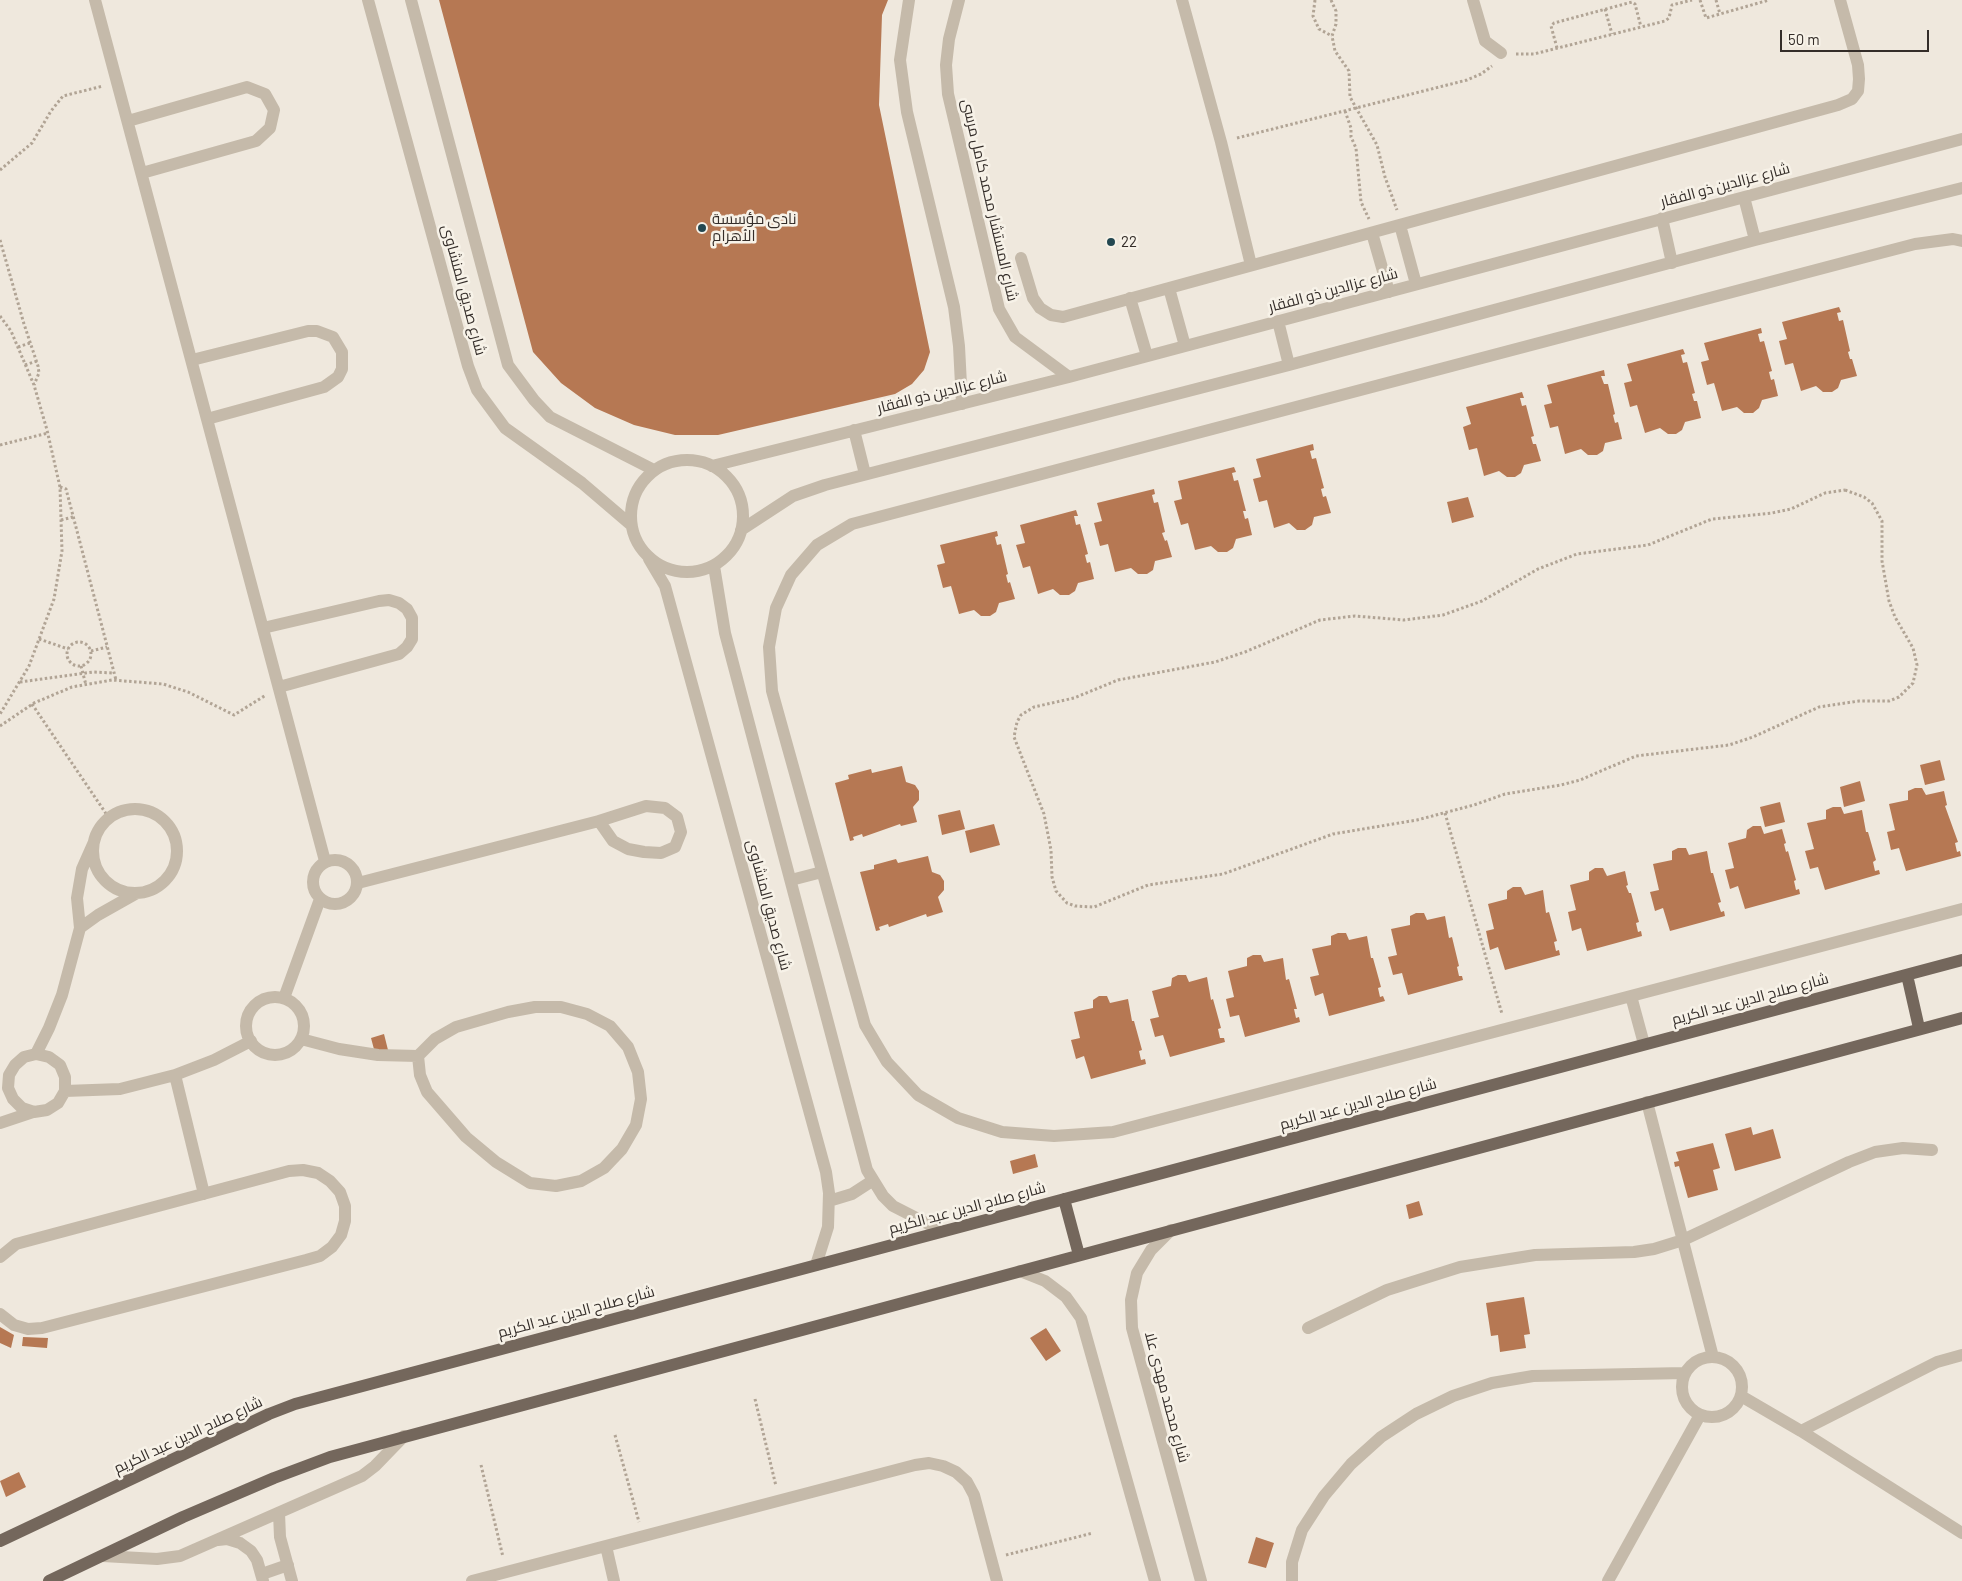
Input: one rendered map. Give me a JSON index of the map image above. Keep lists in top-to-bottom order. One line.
{"streets":{"main road":["شارع صلاح الدين عبد الكريم"],"street":["شارع عزالدين ذو الفقار","شارع المستشار محمد كامل مرسى","شارع صديق المنشاوى","شارع محمد مهدى علا"]},"crossings":[["شارع عزالدين ذو الفقار","شارع المستشار محمد كامل مرسى"],["شارع عزالدين ذو الفقار","شارع صديق المنشاوى"],["شارع صديق المنشاوى","شارع صلاح الدين عبد الكريم"]],"places":["نادى مؤسسة الأهرام","22"],"scale_bar":"50 m"}
